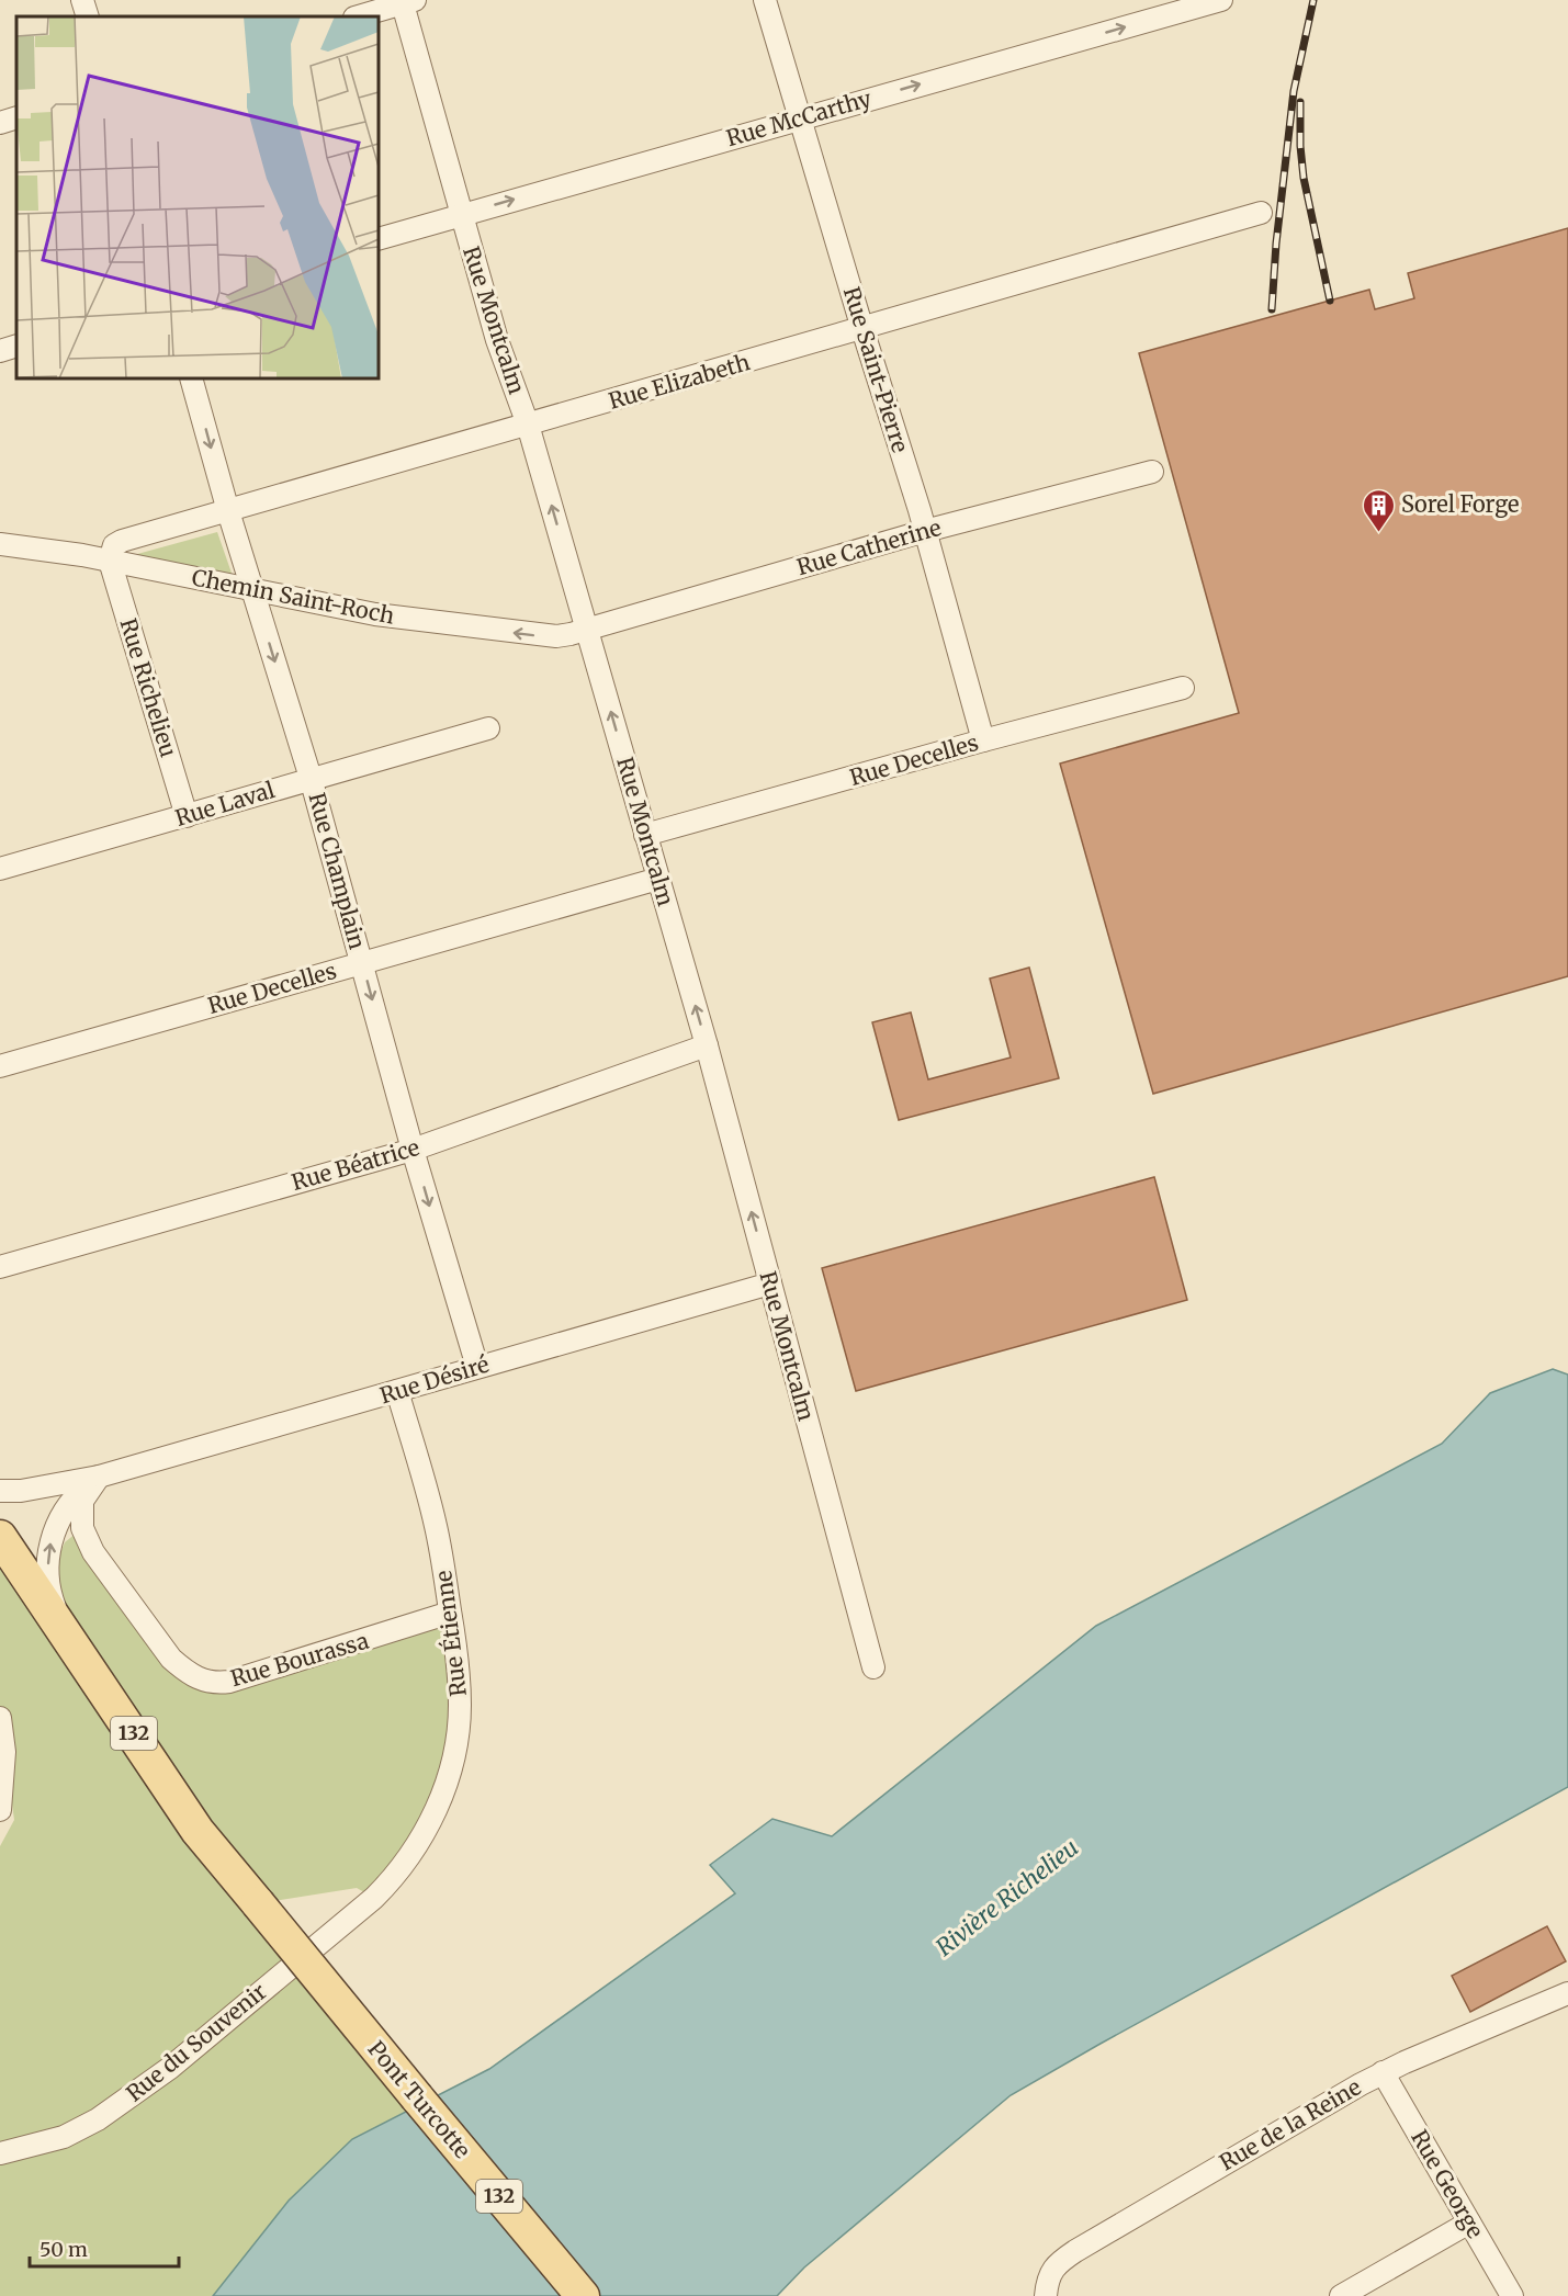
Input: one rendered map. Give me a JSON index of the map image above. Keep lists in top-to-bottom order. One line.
{"streets":{"main road":["132","Pont Turcotte"],"street":["Rue McCarthy","Rue Montcalm","Rue Saint-Pierre","Rue Elizabeth","Rue Catherine","Chemin Saint-Roch","Rue Richelieu","Rue Decelles","Rue Laval","Rue Champlain","Rue Béatrice","Rue Désiré","Rue Étienne","Rue Bourassa","Rue du Souvenir","Rue de la Reine","Rue George"]},"crossings":[["Rue McCarthy","Rue Montcalm"],["Rue McCarthy","Rue Saint-Pierre"],["Rue Montcalm","Rue Elizabeth"],["Rue Montcalm","Rue Catherine"],["Rue Montcalm","Chemin Saint-Roch"],["Rue Montcalm","Rue Decelles"],["Rue Montcalm","Rue Béatrice"],["Rue Montcalm","Rue Désiré"],["Rue Saint-Pierre","Rue Elizabeth"],["Rue Saint-Pierre","Rue Catherine"],["Rue Saint-Pierre","Rue Decelles"],["Rue Elizabeth","Chemin Saint-Roch"],["Rue Elizabeth","Rue Richelieu"],["Rue Elizabeth","Rue Champlain"],["Rue Catherine","Chemin Saint-Roch"],["Chemin Saint-Roch","Rue Richelieu"],["Chemin Saint-Roch","Rue Champlain"],["Rue Richelieu","Rue Laval"],["Rue Decelles","Rue Champlain"],["Rue Laval","Rue Champlain"],["Rue Champlain","Rue Béatrice"],["Rue Champlain","Rue Désiré"],["Rue Désiré","Rue Étienne"],["Rue Désiré","Rue Bourassa"],["Rue Désiré","132"],["Rue Désiré","Pont Turcotte"],["Rue Étienne","Rue Bourassa"],["Rue Étienne","Rue du Souvenir"],["132","Pont Turcotte"],["Rue de la Reine","Rue George"]],"one_way":["Rue McCarthy","Rue Montcalm","Chemin Saint-Roch","Rue Champlain"],"water":["Rivière Richelieu"],"places":{"building":["Sorel Forge"]},"scale_bar":"50 m"}
